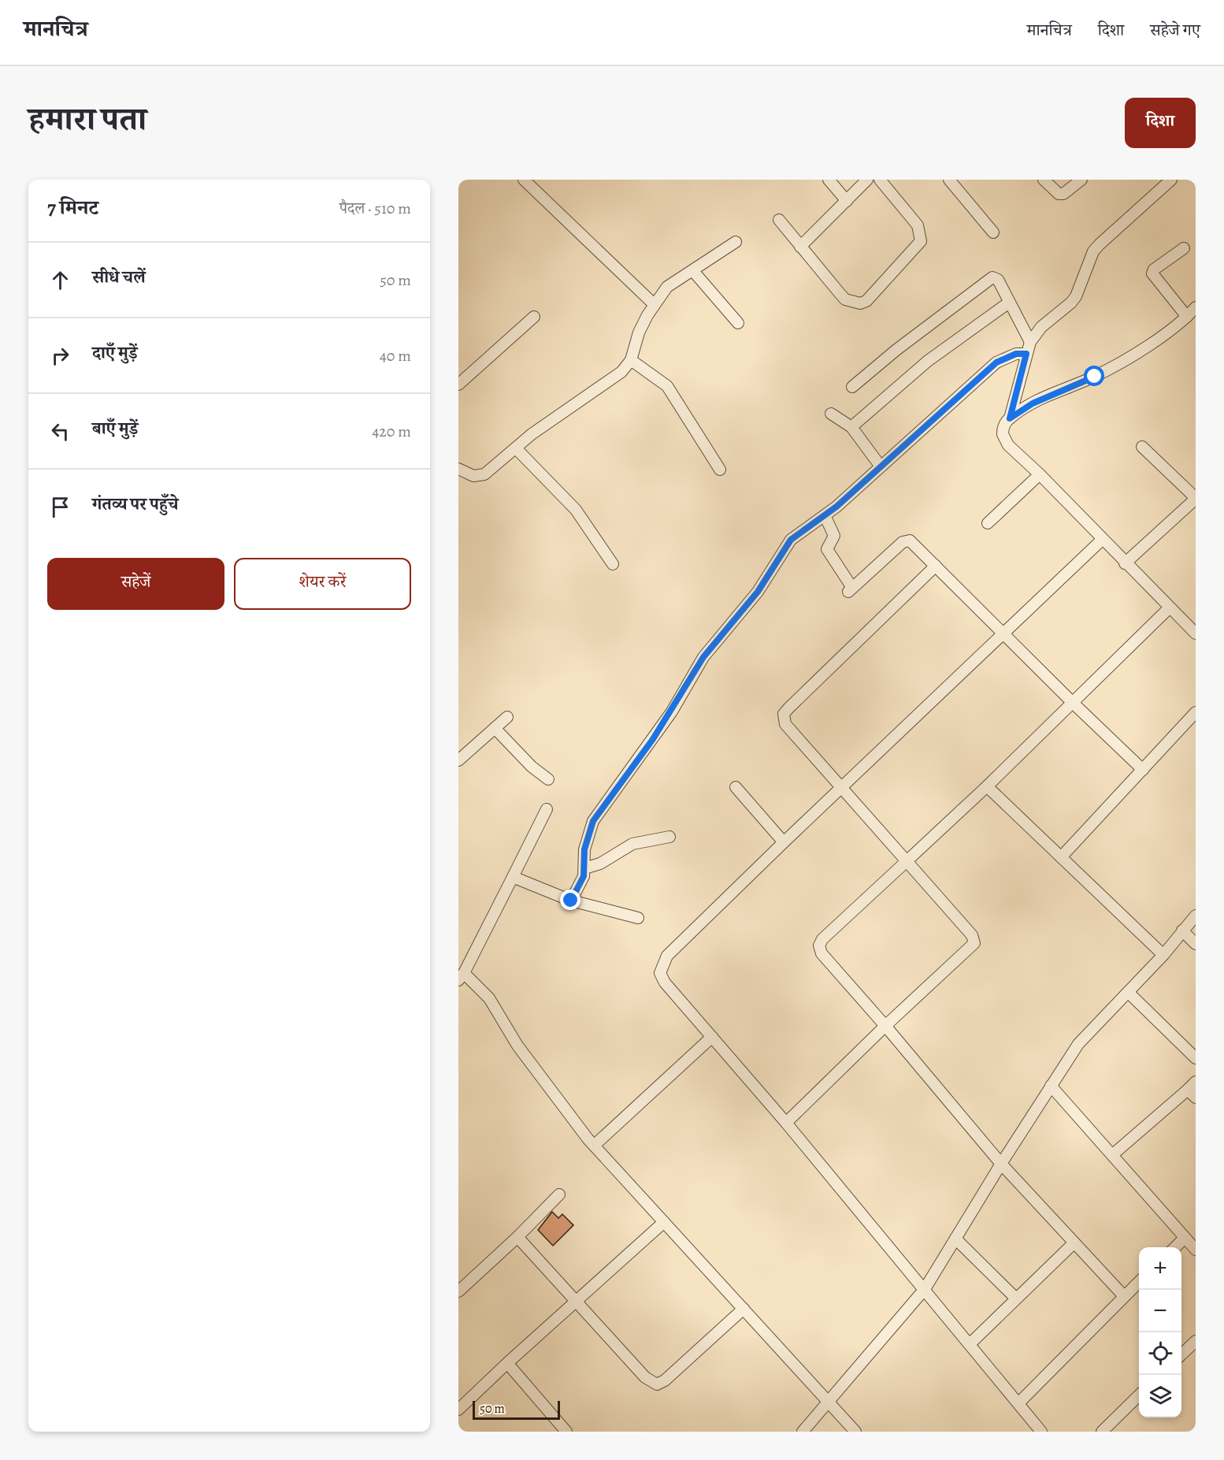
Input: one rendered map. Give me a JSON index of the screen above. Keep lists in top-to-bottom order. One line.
{"scale_bar":"50 m","page":{"header":"मानचित्र","nav":["मानचित्र","दिशा","सहेजे गए"],"title":"हमारा पता","buttons":["दिशा",["सहेजें","शेयर करें"]],"heading":["7 मिनट","पैदल · 510 m"],"list":[["सीधे चलें","50 m"],["दाएँ मुड़ें","40 m"],["बाएँ मुड़ें","420 m"],"गंतव्य पर पहुँचे"],"map_buttons":["+","−"],"scale":"50 m"}}
